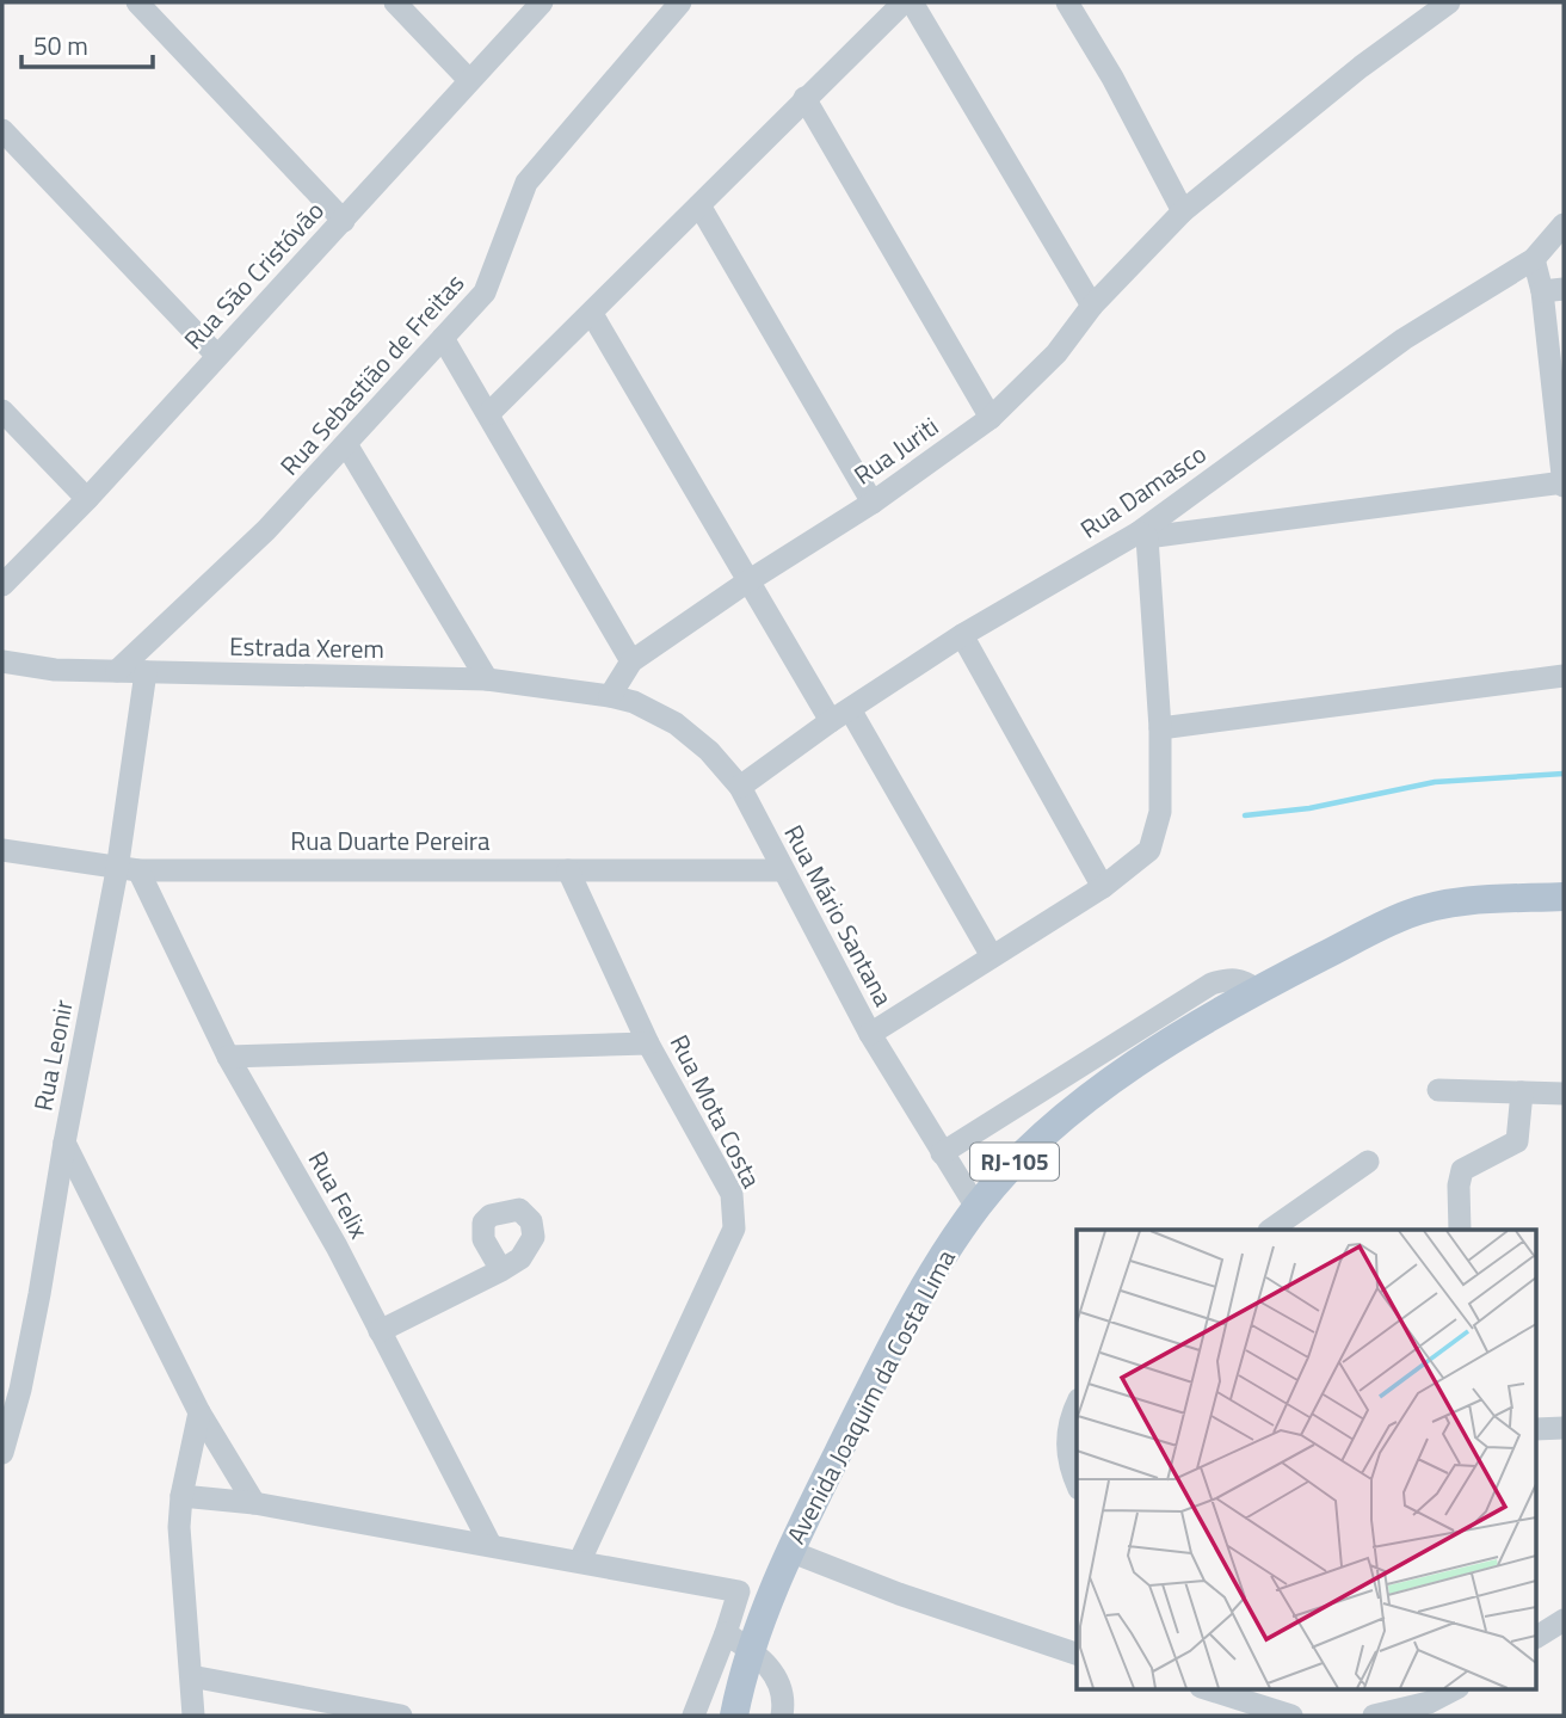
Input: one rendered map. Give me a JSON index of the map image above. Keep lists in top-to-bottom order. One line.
{"streets":{"main road":["RJ-105","Avenida Joaquim da Costa Lima"],"street":["Rua São Cristóvão","Rua Sebastião de Freitas","Rua Juriti","Rua Damasco","Estrada Xerem","Rua Duarte Pereira","Rua Mário Santana","Rua Leonir","Rua Mota Costa","Rua Felix"]},"crossings":[["Rua Sebastião de Freitas","Estrada Xerem"],["Rua Juriti","Estrada Xerem"],["Rua Juriti","Rua Mário Santana"],["Rua Damasco","Rua Mário Santana"],["Estrada Xerem","Rua Mário Santana"],["Estrada Xerem","Rua Leonir"],["Rua Duarte Pereira","Rua Mário Santana"],["Rua Duarte Pereira","Rua Leonir"],["Rua Duarte Pereira","Rua Mota Costa"],["Rua Duarte Pereira","Rua Felix"],["Rua Mário Santana","Avenida Joaquim da Costa Lima"],["Rua Leonir","Rua Felix"]],"scale_bar":"50 m"}
